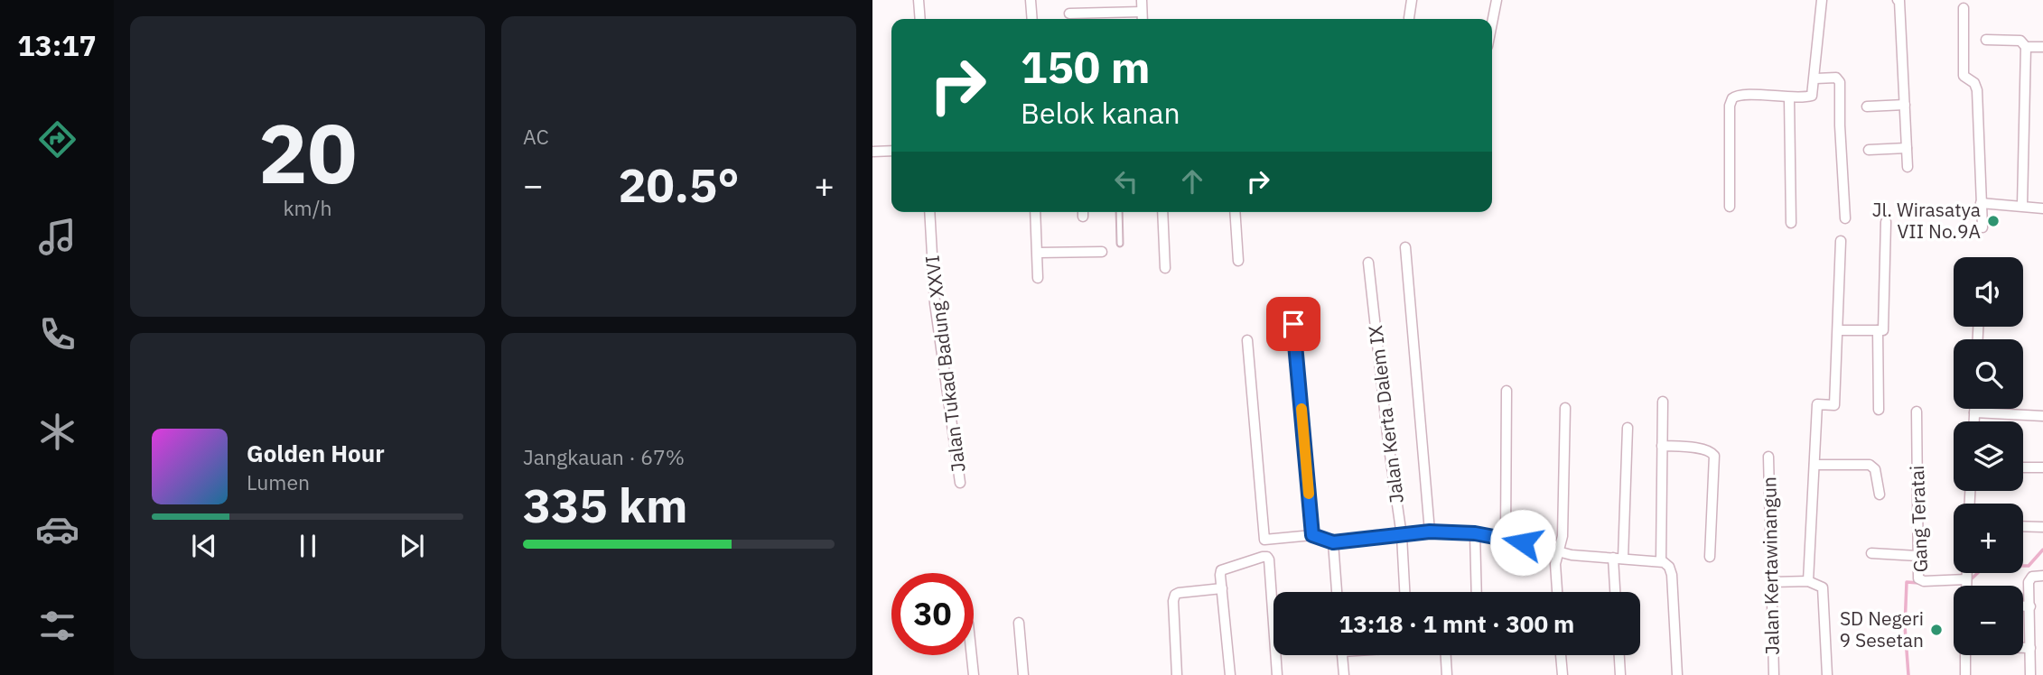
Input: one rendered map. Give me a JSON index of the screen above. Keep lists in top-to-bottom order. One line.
{"streets":{"street":["Jalan Tukad Badung XXVI","Jalan Kerta Dalem IX","Gang Teratai","Jalan Kertawinangun"]},"places":["Jl. Wirasatya VII No.9A","SD Negeri 9 Sesetan"],"page":{"tabs":"13:17","tile":[["20","km/h"],"AC",["Jangkauan · 67%","335 km"]],"turn":["150 m","Belok kanan"],"heat":["−","20.5°","+"],"map_buttons":["+","−"],"song":["Golden Hour","Lumen"],"limit":"30","trip":"13:18 · 1 mnt · 300 m"}}
